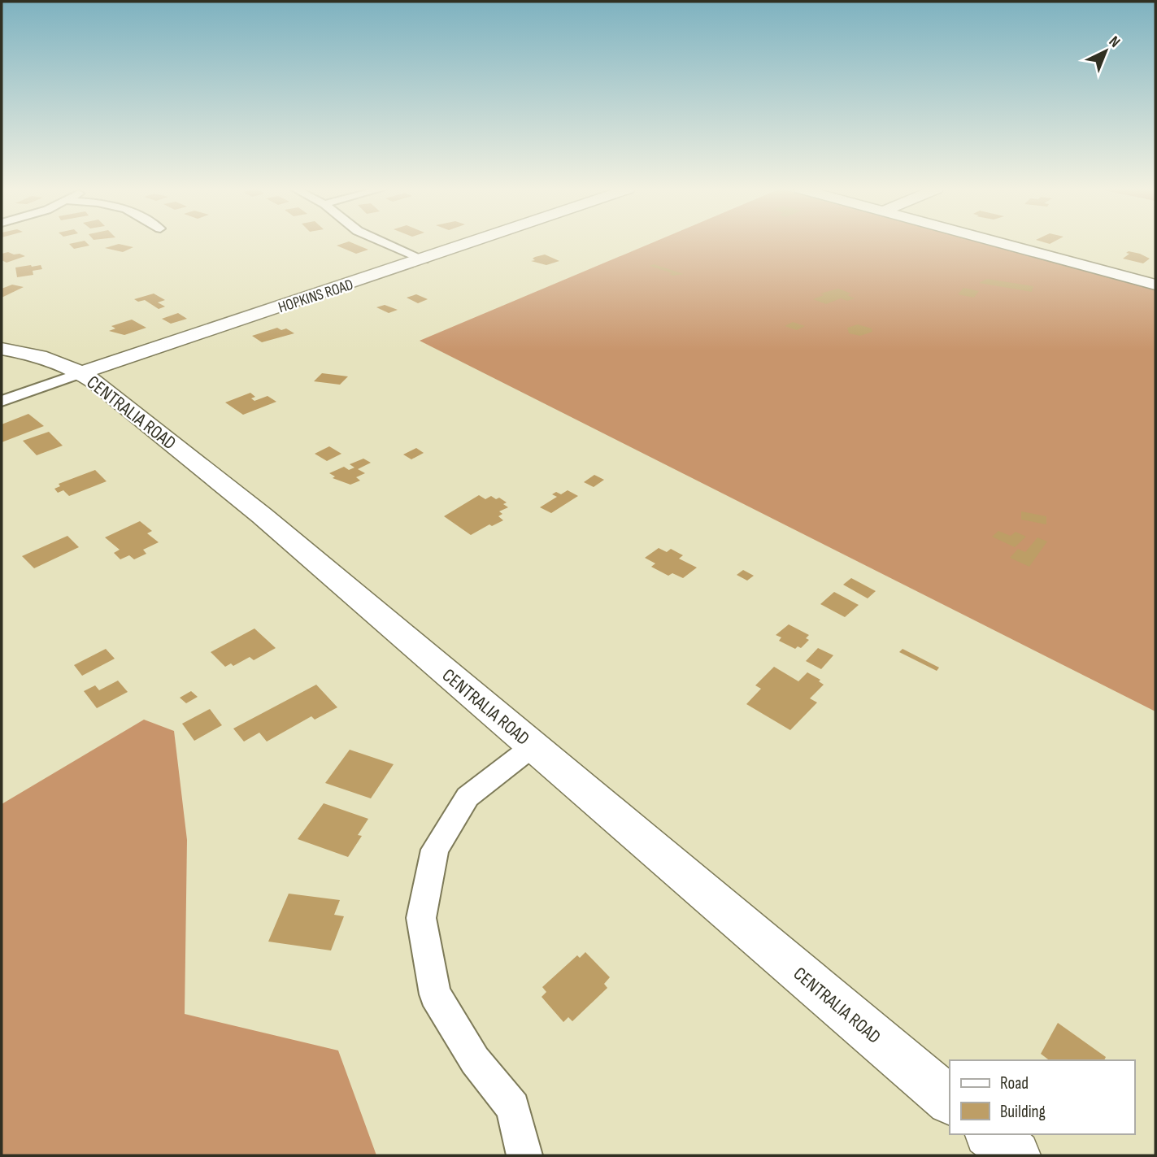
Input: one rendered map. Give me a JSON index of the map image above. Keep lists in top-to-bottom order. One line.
{"streets":{"main road":["HOPKINS ROAD","CENTRALIA ROAD"]},"crossings":[["HOPKINS ROAD","CENTRALIA ROAD"]],"legend":["Road","Building"],"north":"top right"}
